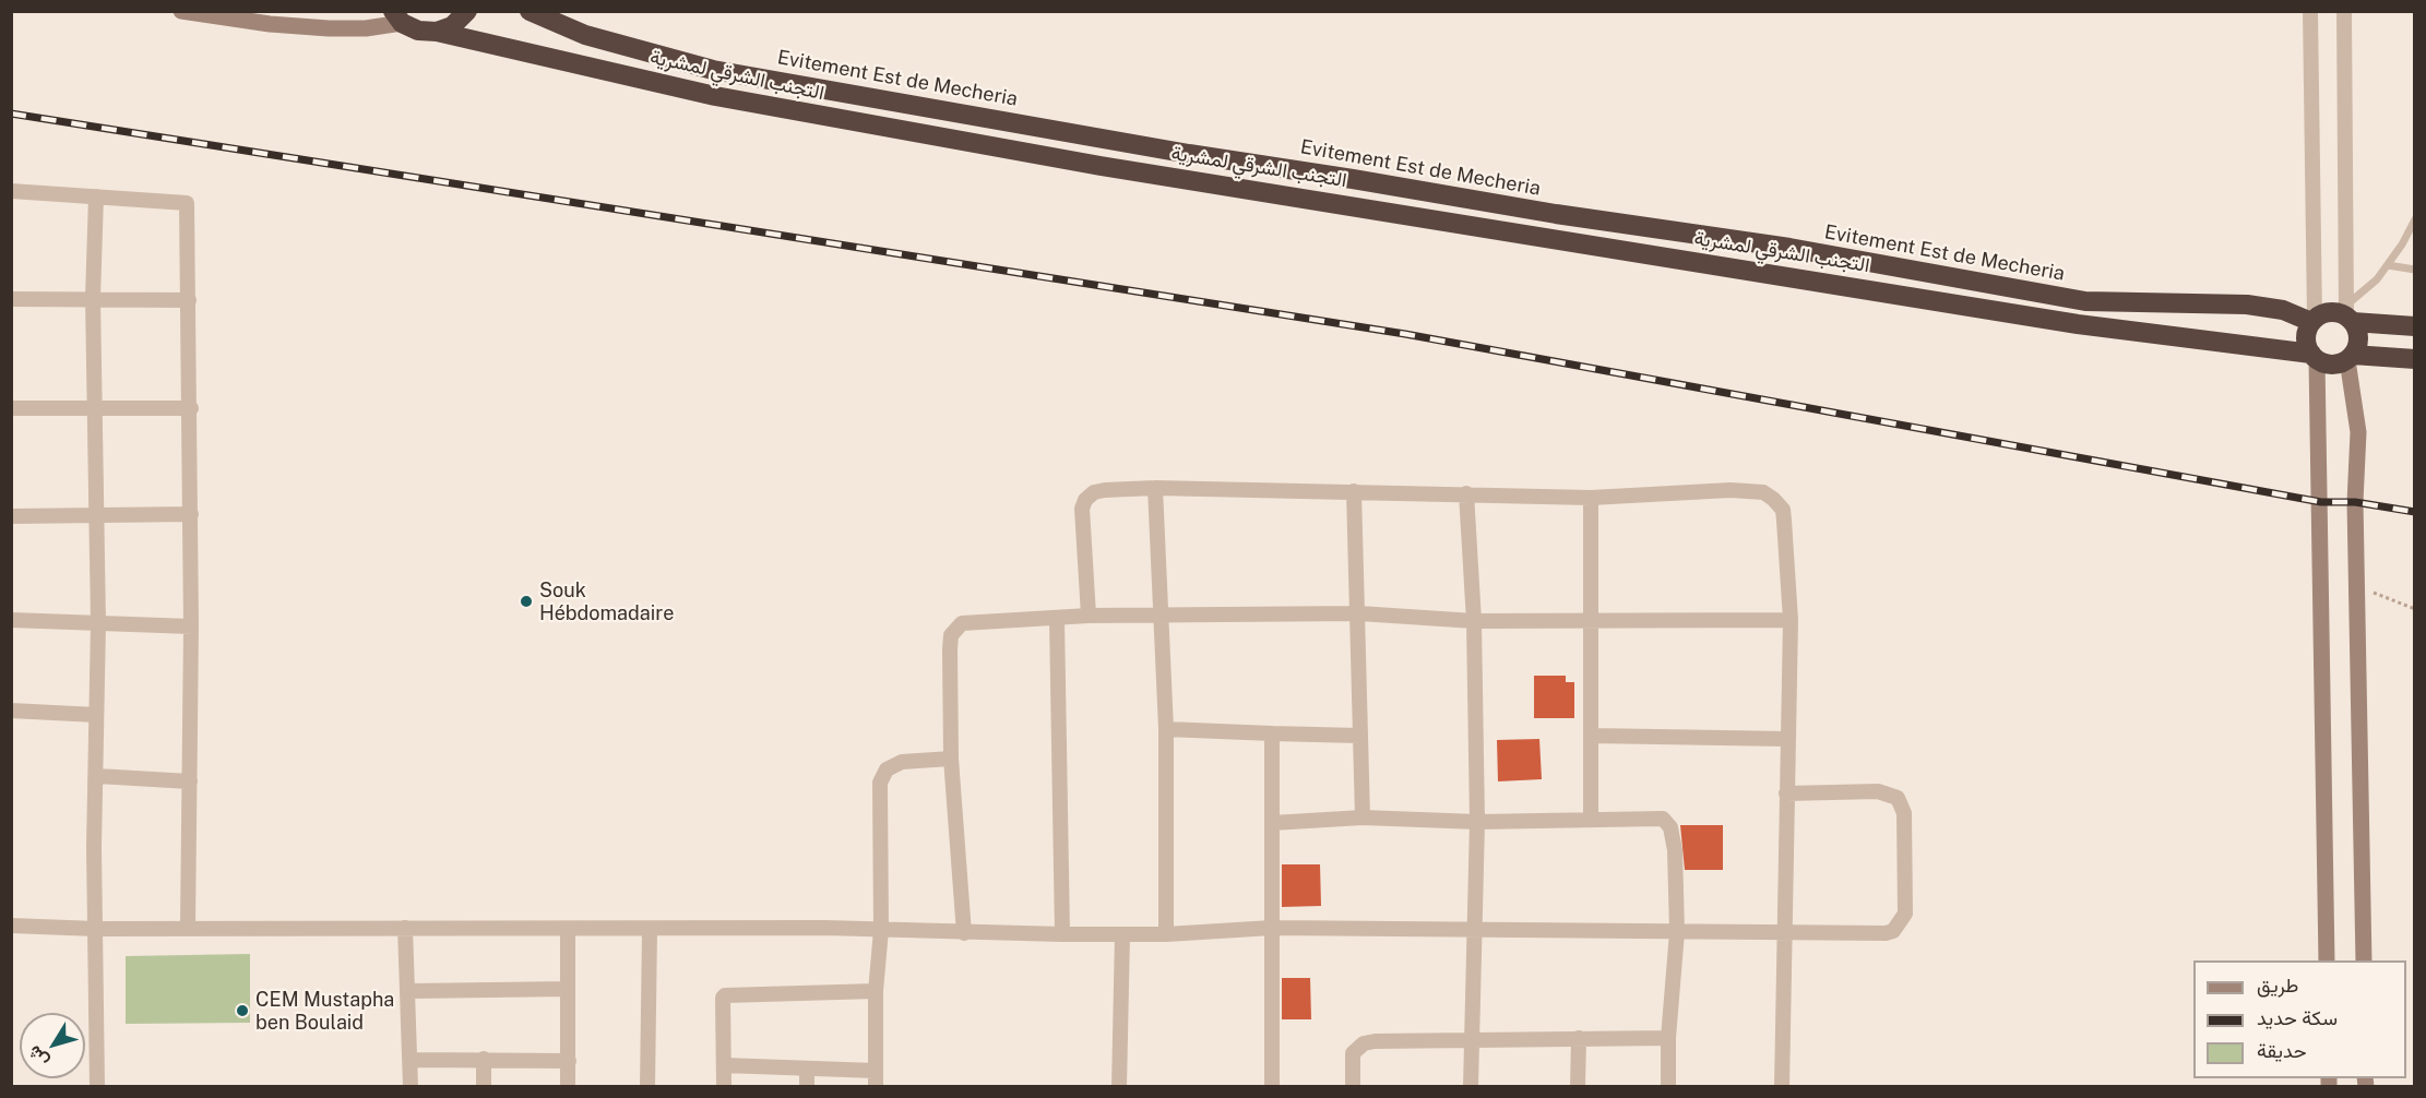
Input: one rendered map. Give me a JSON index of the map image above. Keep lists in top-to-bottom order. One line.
{"streets":{"highway":["التجنب الشرقي لمشرية","Evitement Est de Mecheria"]},"crossings":[["التجنب الشرقي لمشرية","Evitement Est de Mecheria"]],"places":["Souk Hébdomadaire","CEM Mustapha ben Boulaid"],"legend":["طريق","سكة حديد","حديقة"],"north":"bottom left"}
